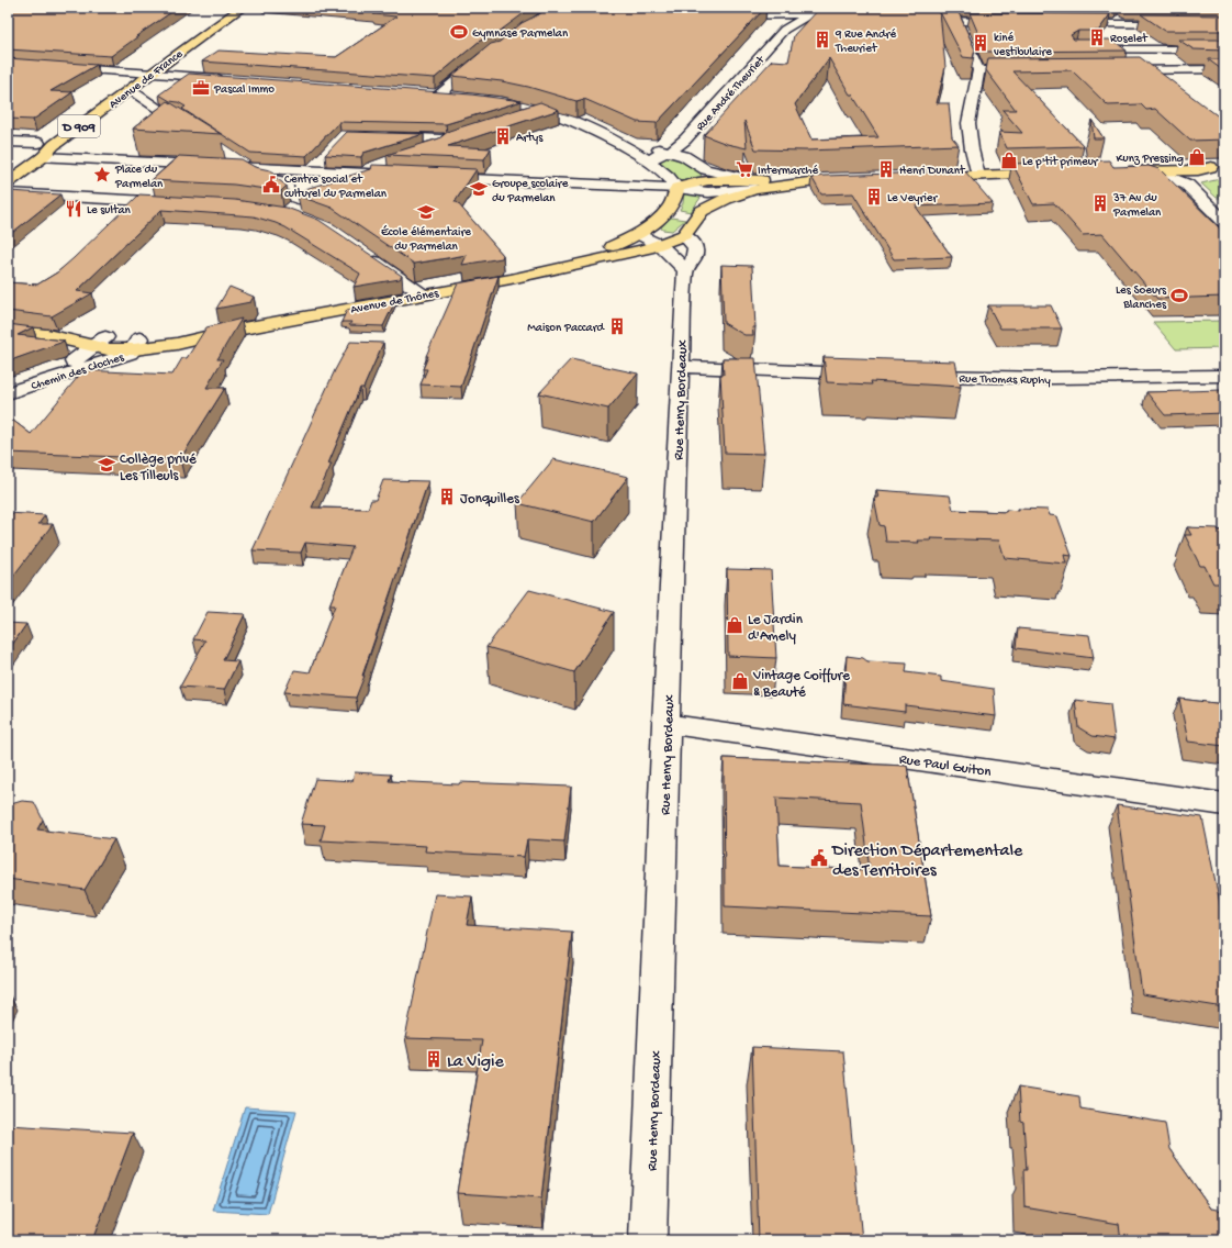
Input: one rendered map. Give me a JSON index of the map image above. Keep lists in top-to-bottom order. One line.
{"streets":{"main road":["Avenue de France","D 909","Avenue de Thônes"],"street":["Rue André Theuriet","Chemin des Cloches","Rue Thomas Ruphy","Rue Henry Bordeaux","Rue Paul Guiton"]},"crossings":[["Avenue de Thônes","Chemin des Cloches"],["Rue Henry Bordeaux","Rue Paul Guiton"]],"places":{"sports":["Gymnase Parmelan","Les Soeurs Blanches"],"building":["Roselet","9 Rue André Theuriet","kiné vestibulaire","Artys","Henri Dunant","Le Veyrier","37 Av du Parmelan","Maison Paccard","Jonquilles","La Vigie"],"office":["Pascal Immo"],"shop":["Kunz Pressing","Le p'tit primeur","Le Jardin d'Amely","Vintage Coiffure & Beauté"],"supermarket":["Intermarché"],"place":["Place du Parmelan"],"public building":["Centre social et culturel du Parmelan","Direction Départementale des Territoires"],"school or university":["Groupe scolaire du Parmelan","École élémentaire du Parmelan","Collège privé Les Tilleuls"],"restaurant":["Le sultan"]}}
